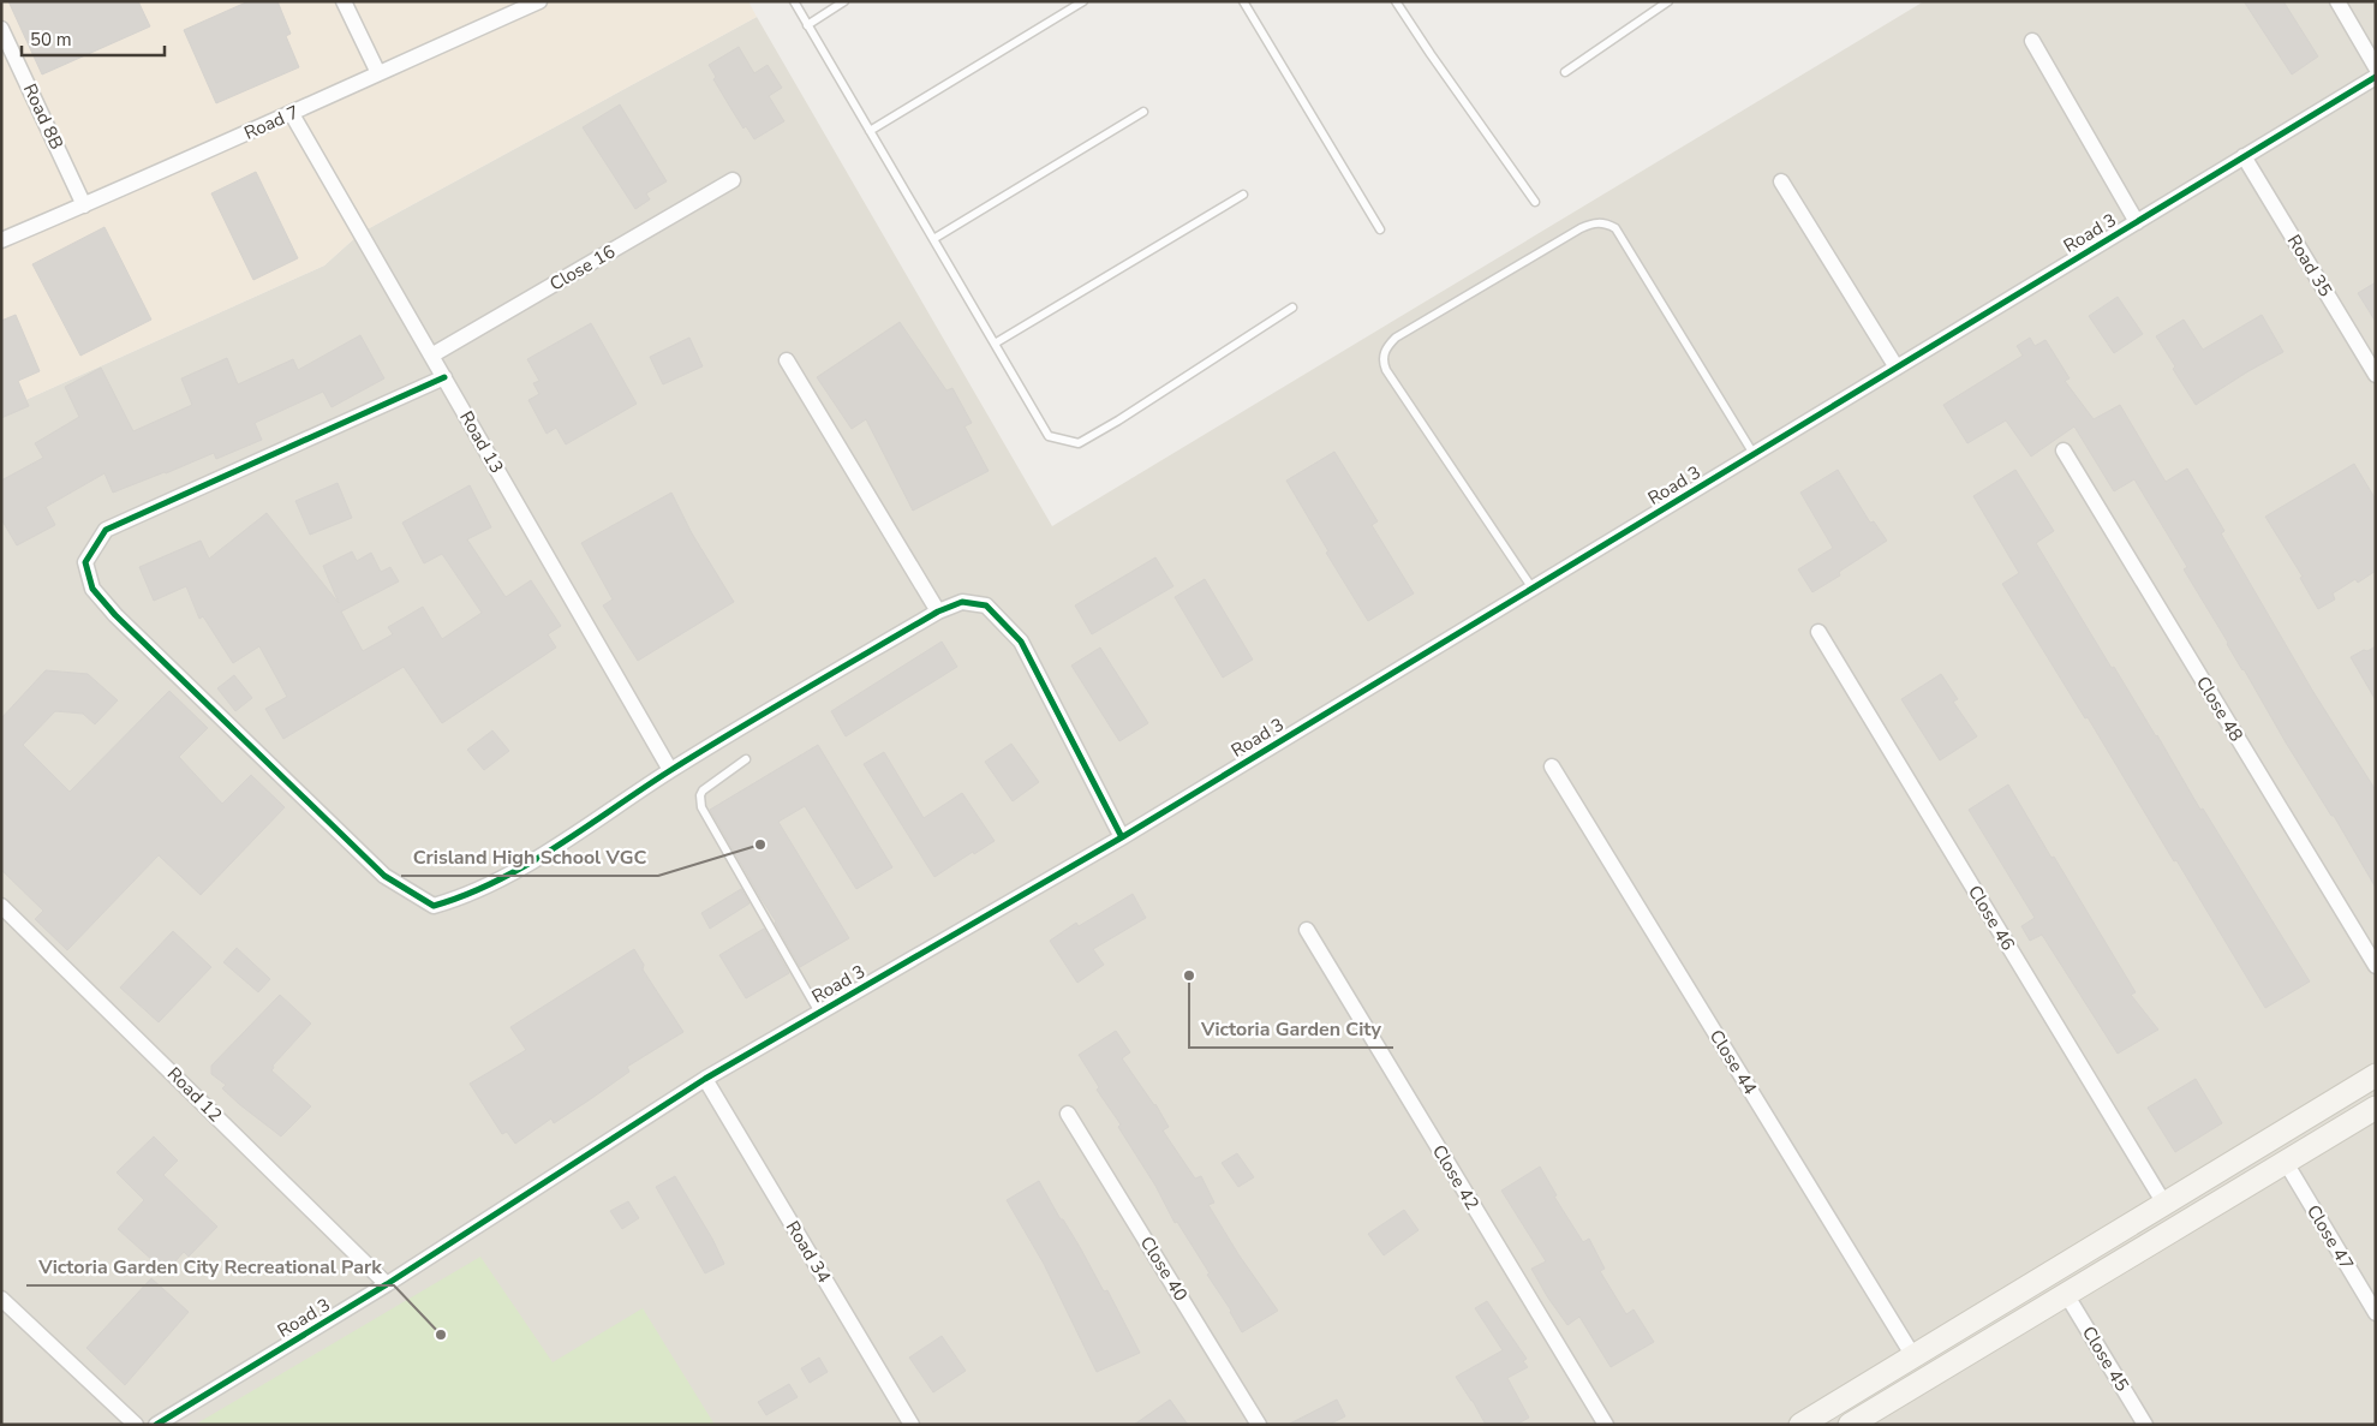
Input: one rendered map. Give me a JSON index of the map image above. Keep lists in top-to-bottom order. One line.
{"streets":{"street":["Road 8B","Road 7","Road 3","Road 35","Close 16","Road 13","Close 48","Close 46","Close 44","Road 12","Close 42","Close 47","Road 34","Close 40","Close 45"]},"crossings":[["Road 8B","Road 7"],["Road 7","Road 13"],["Road 3","Road 35"],["Road 3","Road 12"],["Road 3","Road 34"],["Close 16","Road 13"]],"places":["Crisland High School VGC","Victoria Garden City","Victoria Garden City Recreational Park"],"scale_bar":"50 m"}
